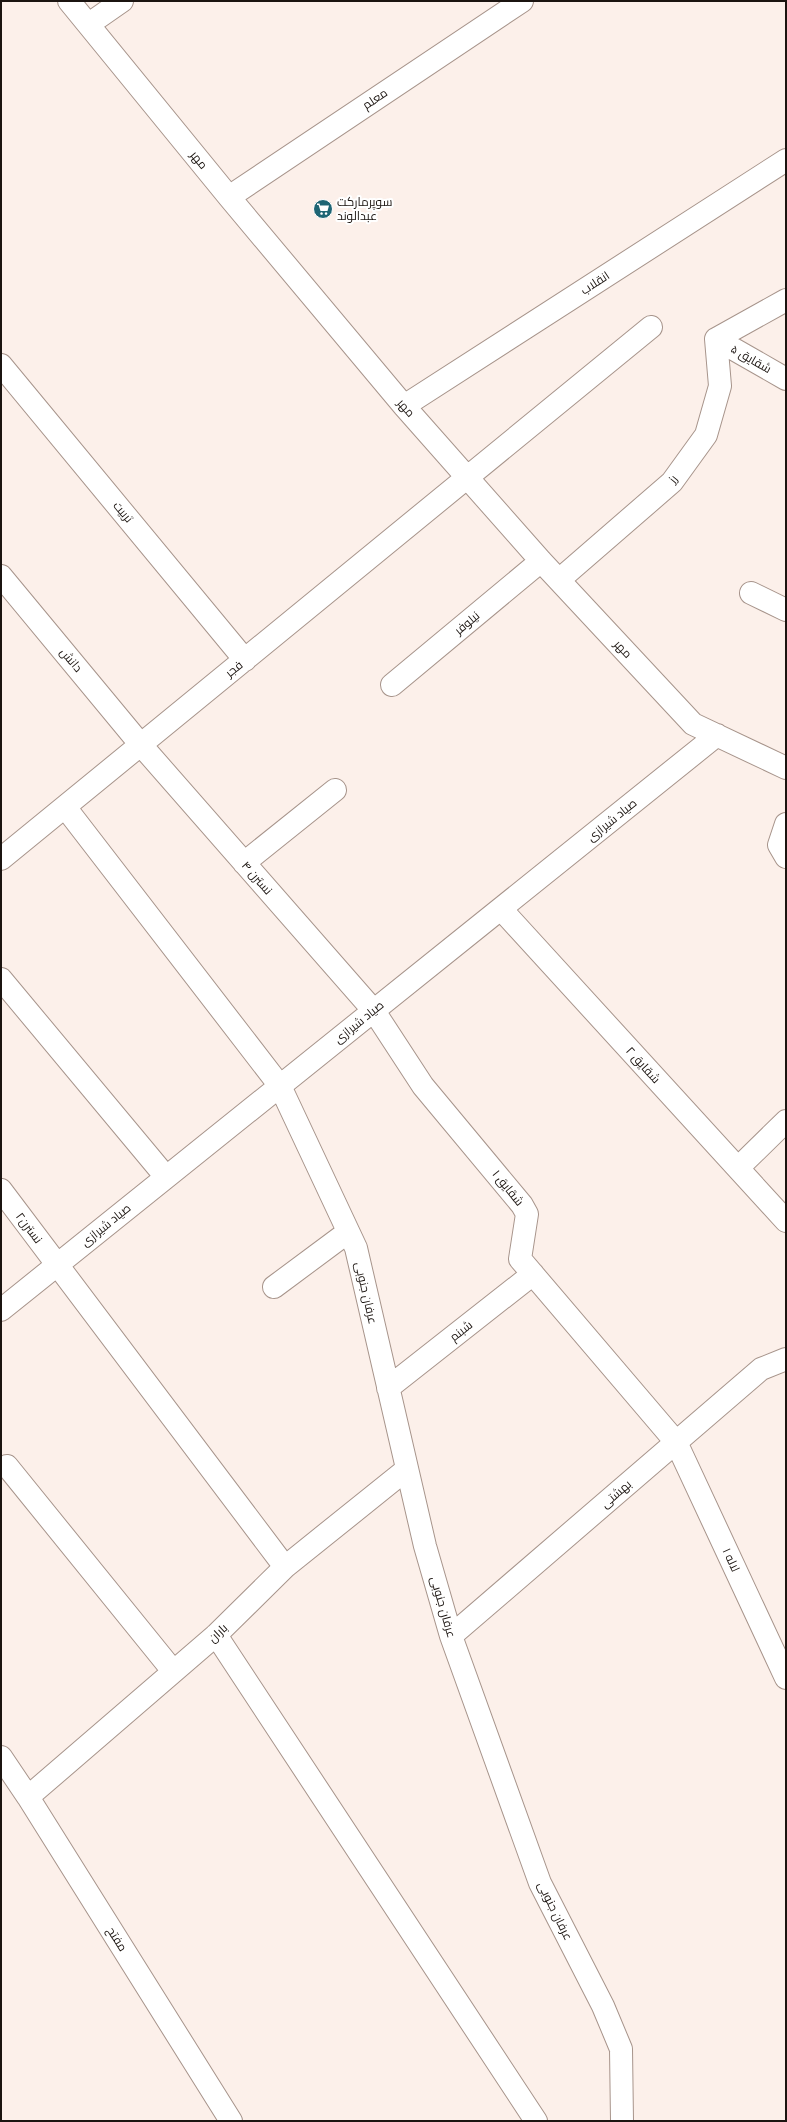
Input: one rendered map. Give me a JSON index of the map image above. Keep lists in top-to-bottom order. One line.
{"streets":{"street":["معلم","مهر","انقلاب","شقایق ۵","رز","تربیت","نیلوفر","دانش","فجر","صیاد شیرازی","نسترن ۴","شقایق ۲","شقایق ۱","نسترن۲","عرفان جنوبی","شبنم","بهشتی","لاله ۱","باران","مفتح"]},"crossings":[["معلم","مهر"],["مهر","انقلاب"],["مهر","رز"],["مهر","نیلوفر"],["مهر","فجر"],["مهر","صیاد شیرازی"],["شقایق ۵","رز"],["تربیت","فجر"],["دانش","فجر"],["دانش","نسترن ۴"],["فجر","نسترن ۴"],["فجر","عرفان جنوبی"],["صیاد شیرازی","نسترن ۴"],["صیاد شیرازی","شقایق ۲"],["صیاد شیرازی","شقایق ۱"],["صیاد شیرازی","نسترن۲"],["صیاد شیرازی","عرفان جنوبی"],["نسترن ۴","شقایق ۱"],["شقایق ۱","شبنم"],["شقایق ۱","بهشتی"],["شقایق ۱","لاله ۱"],["نسترن۲","باران"],["عرفان جنوبی","شبنم"],["عرفان جنوبی","بهشتی"],["عرفان جنوبی","باران"],["بهشتی","لاله ۱"],["باران","مفتح"]],"places":{"supermarket":["سوپرمارکت عبدالوند"]}}
